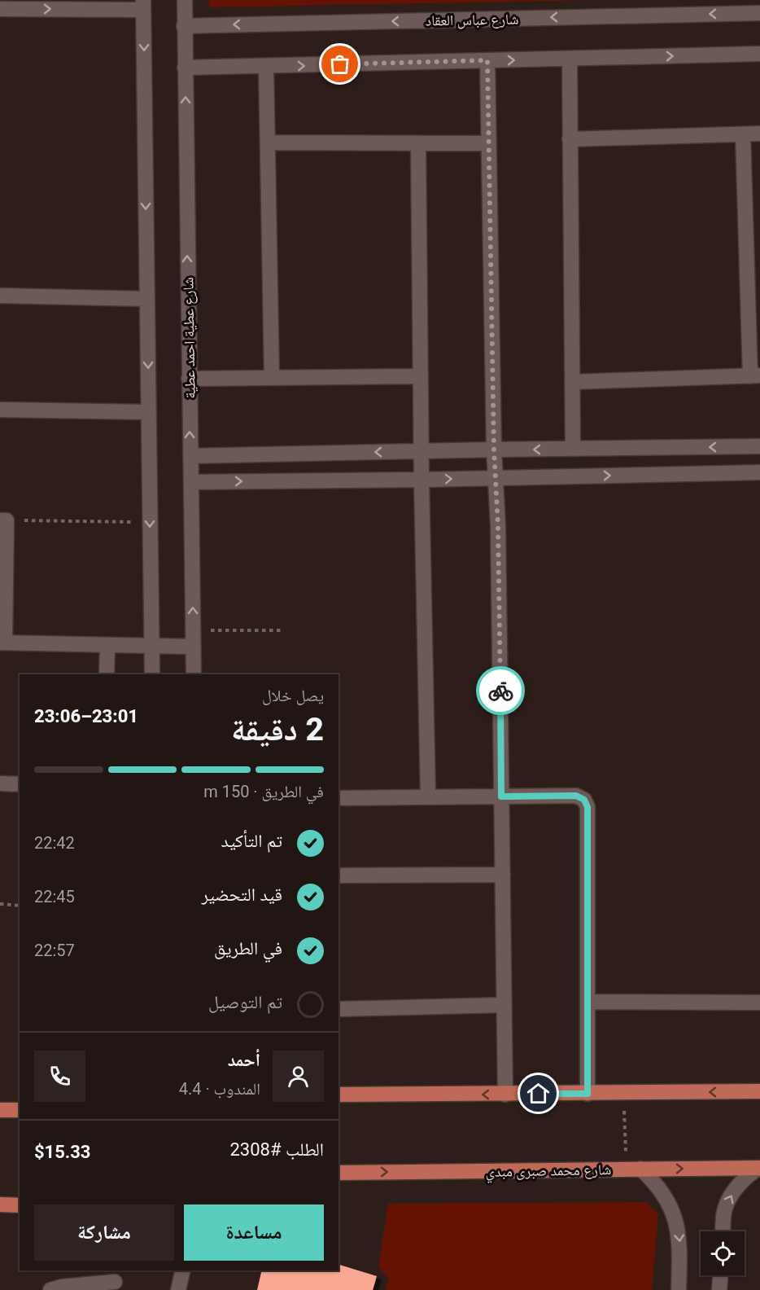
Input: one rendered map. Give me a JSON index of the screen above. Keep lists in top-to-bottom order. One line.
{"streets":{"main road":["شارع محمد صبرى مبدي"],"street":["شارع عباس العقاد","شارع عطية احمد عطية"]},"crossings":[["شارع عباس العقاد","شارع عطية احمد عطية"]],"page":{"heading":["2 دقيقة","يصل خلال","23:01–23:06"],"panel":["أحمد","المندوب · 4.4","الطلب #2308","$15.33"],"bar":"في الطريق · 150 m","list":[["تم التأكيد","22:42"],["قيد التحضير","22:45"],["في الطريق","22:57"],"تم التوصيل"],"buttons":["مساعدة","مشاركة"]}}
